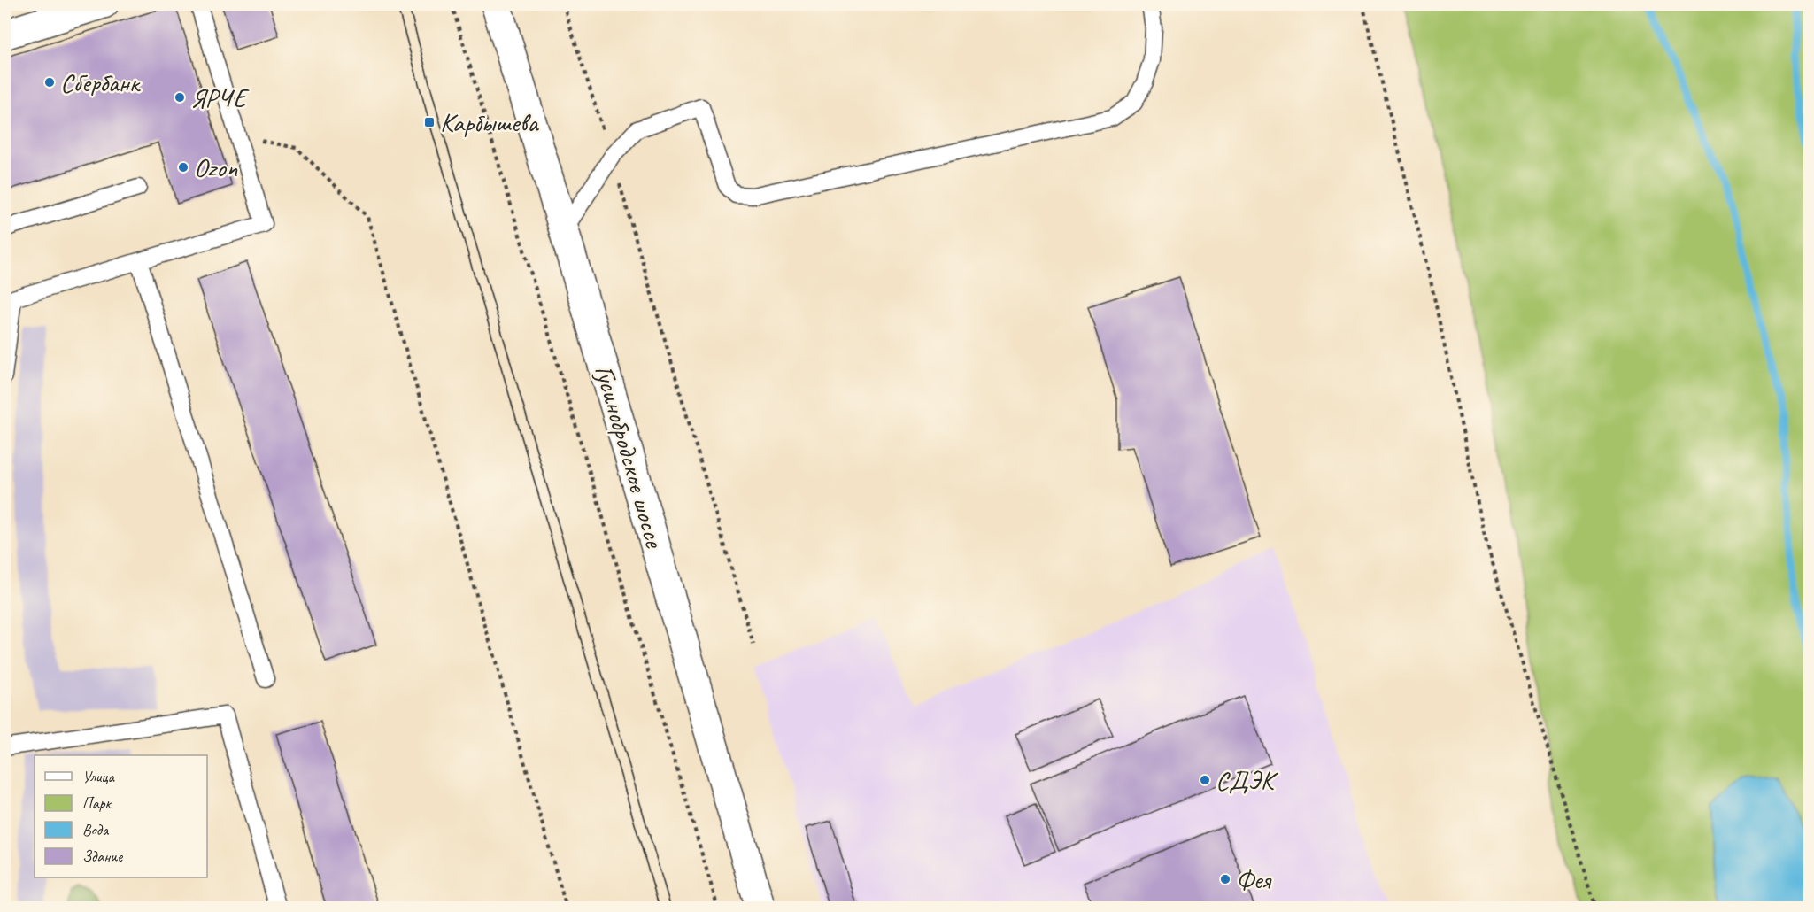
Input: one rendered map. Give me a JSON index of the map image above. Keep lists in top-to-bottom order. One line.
{"streets":{"main road":["Гусинобродское шоссе"]},"places":{"other":["Сбербанк","ЯРЧЕ","Ozon","СДЭК","Фея"],"transit":["Карбышева"]},"legend":["Улица","Парк","Вода","Здание"]}
